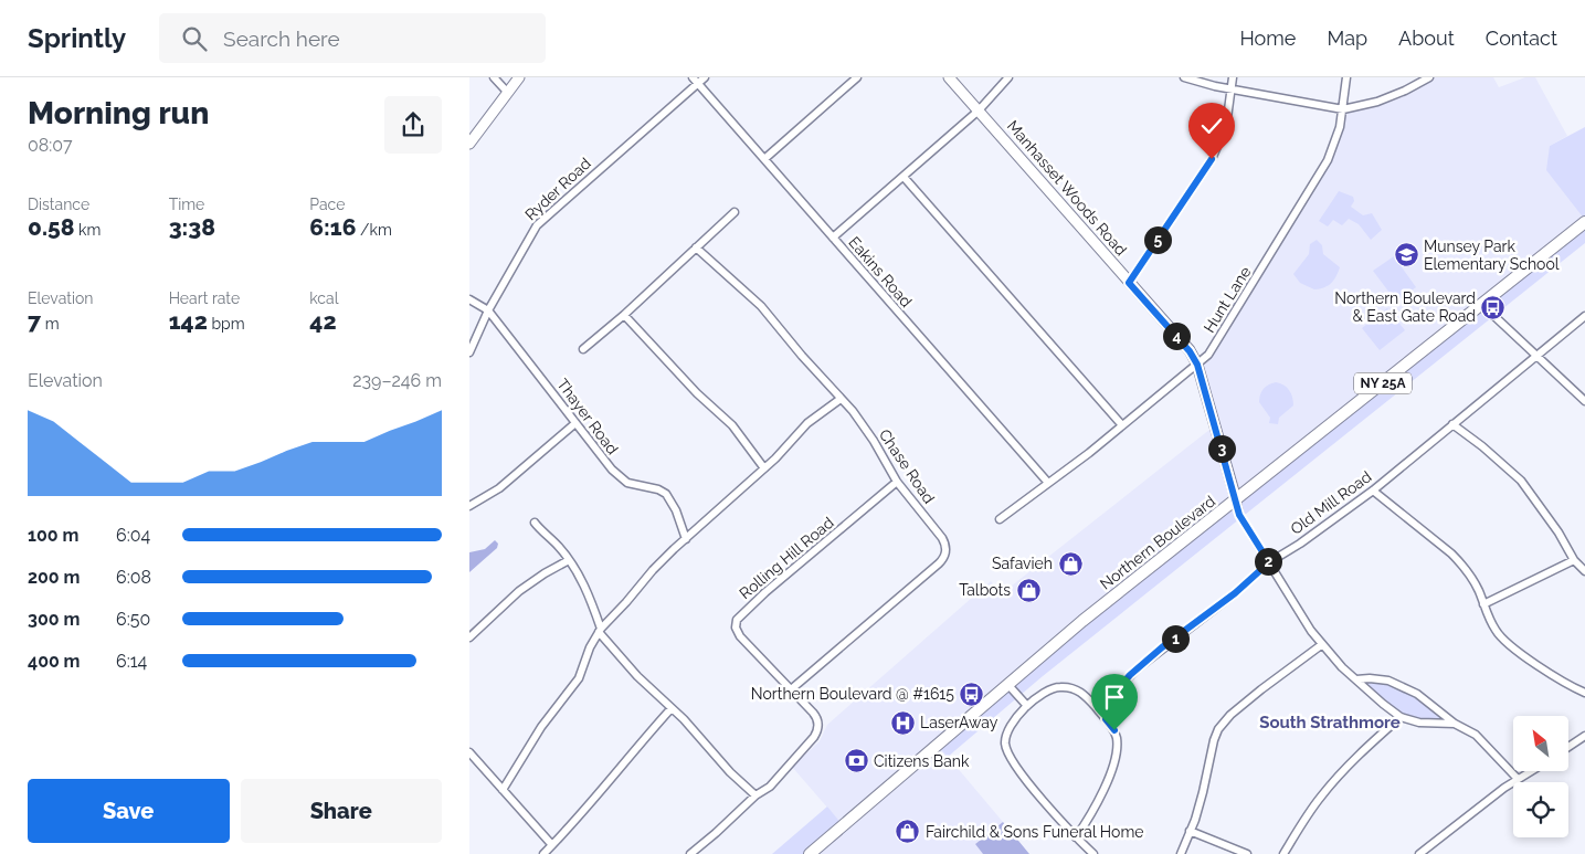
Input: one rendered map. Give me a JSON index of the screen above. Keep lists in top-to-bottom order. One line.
{"streets":{"main road":["NY 25A","Northern Boulevard"],"street":["Manhasset Woods Road","Ryder Road","Eakins Road","Hunt Lane","Thayer Road","Chase Road","Old Mill Road","Rolling Hill Road"]},"crossings":[["Manhasset Woods Road","Hunt Lane"],["Manhasset Woods Road","Northern Boulevard"],["Ryder Road","Eakins Road"],["Ryder Road","Thayer Road"],["Eakins Road","Hunt Lane"],["Chase Road","Rolling Hill Road"]],"districts":["South Strathmore"],"places":{"school or university":["Munsey Park Elementary School"],"bus stop":["Northern Boulevard & East Gate Road","Northern Boulevard @ #1615"],"shop":["Safavieh","Talbots","Fairchild & Sons Funeral Home"],"hospital":["LaserAway"],"bank":["Citizens Bank"]},"north":"top left","page":{"header":"Sprintly","search":"Search here","nav":["Home","Map","About","Contact"],"heading":["Morning run","08:07"],"stats":[["Distance","0.58 km"],["Time","3:38"],["Pace","6:16 /km"],["Elevation","7 m"],["Heart rate","142 bpm"],["kcal","42"]],"pins":["5","4","3","2","1"],"chart":["Elevation","239–246 m"],"list":[{"name":"100 m","note":"6:04"},{"name":"200 m","note":"6:08"},{"name":"300 m","note":"6:50"},{"name":"400 m","note":"6:14"}],"buttons":["Save","Share"]}}
